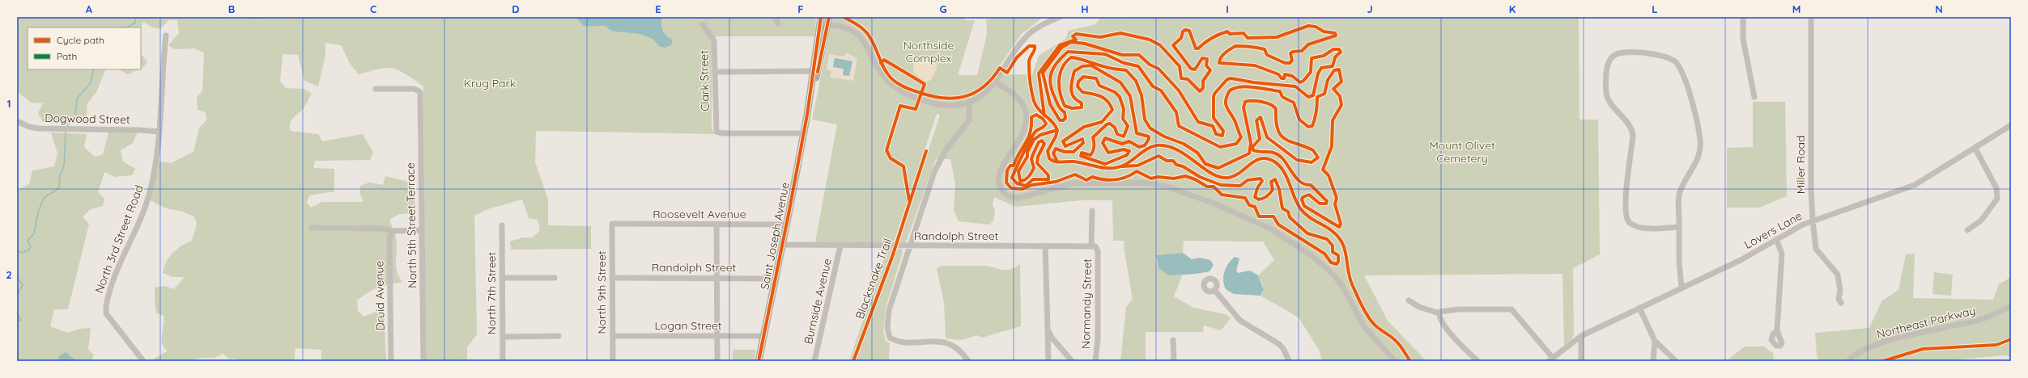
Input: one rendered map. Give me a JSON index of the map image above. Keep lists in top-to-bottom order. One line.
{"streets":{"main road":["Saint Joseph Avenue"],"street":["Clark Street","Dogwood Street","Miller Road","Roosevelt Avenue","North 5th Street Terrace","Lovers Lane","Randolph Street","North 3rd Street Road","North 9th Street","North 7th Street","Druid Avenue","Burnside Avenue","Normandy Street","Northeast Parkway","Logan Street"],"cycle path":["Blacksnake Trail"]},"crossings":[["Clark Street","Saint Joseph Avenue"],["Dogwood Street","North 3rd Street Road"],["Miller Road","Lovers Lane"],["Roosevelt Avenue","Saint Joseph Avenue"],["Roosevelt Avenue","North 9th Street"],["Saint Joseph Avenue","Randolph Street"],["Saint Joseph Avenue","Logan Street"],["Randolph Street","North 9th Street"],["Randolph Street","Burnside Avenue"],["Randolph Street","Normandy Street"],["North 9th Street","Logan Street"]],"parks":["Northside Complex","Krug Park","Mount Olivet Cemetery"],"legend":["Cycle path","Path"],"grid":{"columns":["A","B","C","D","E","F","G","H","I","J","K","L","M","N"],"rows":["1","2"]}}
